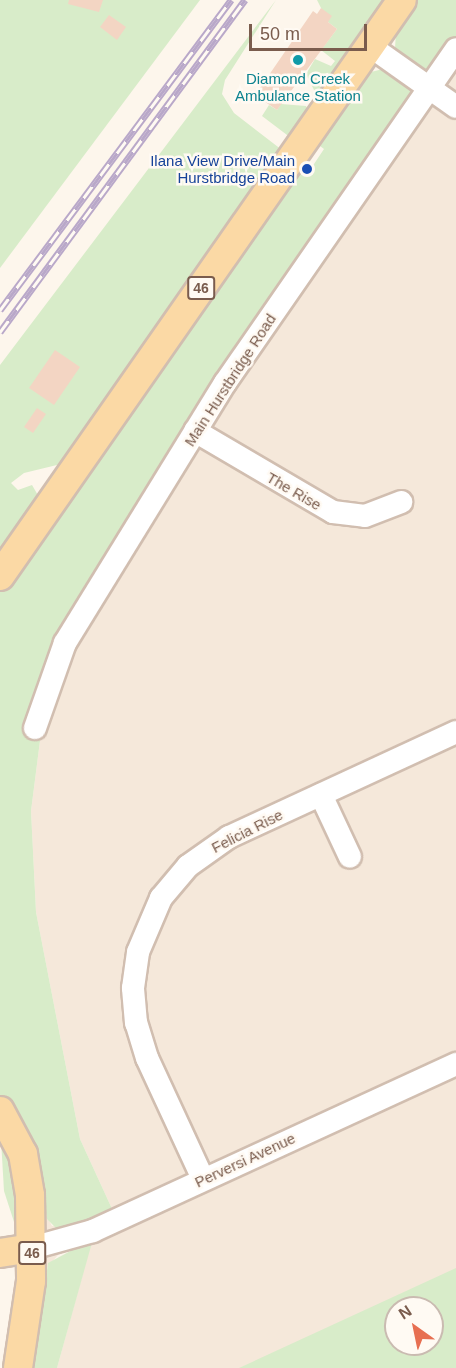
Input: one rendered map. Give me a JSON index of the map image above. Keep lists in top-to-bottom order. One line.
{"streets":{"main road":["46"],"street":["Main Hurstbridge Road","The Rise","Felicia Rise","Perversi Avenue"]},"crossings":[["46","Perversi Avenue"],["Main Hurstbridge Road","The Rise"],["Felicia Rise","Perversi Avenue"]],"places":["Diamond Creek Ambulance Station","Ilana View Drive/Main Hurstbridge Road"],"scale_bar":"50 m","north":"top left"}
